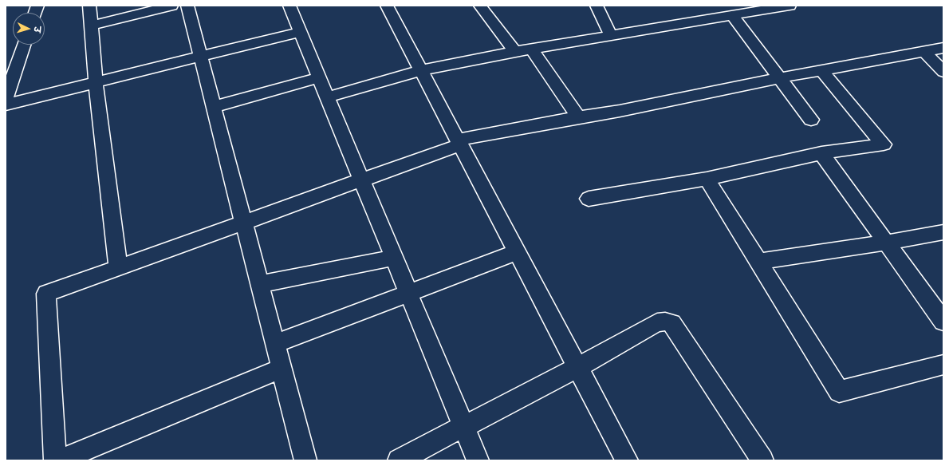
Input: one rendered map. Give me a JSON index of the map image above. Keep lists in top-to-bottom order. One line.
{"north":"right"}
